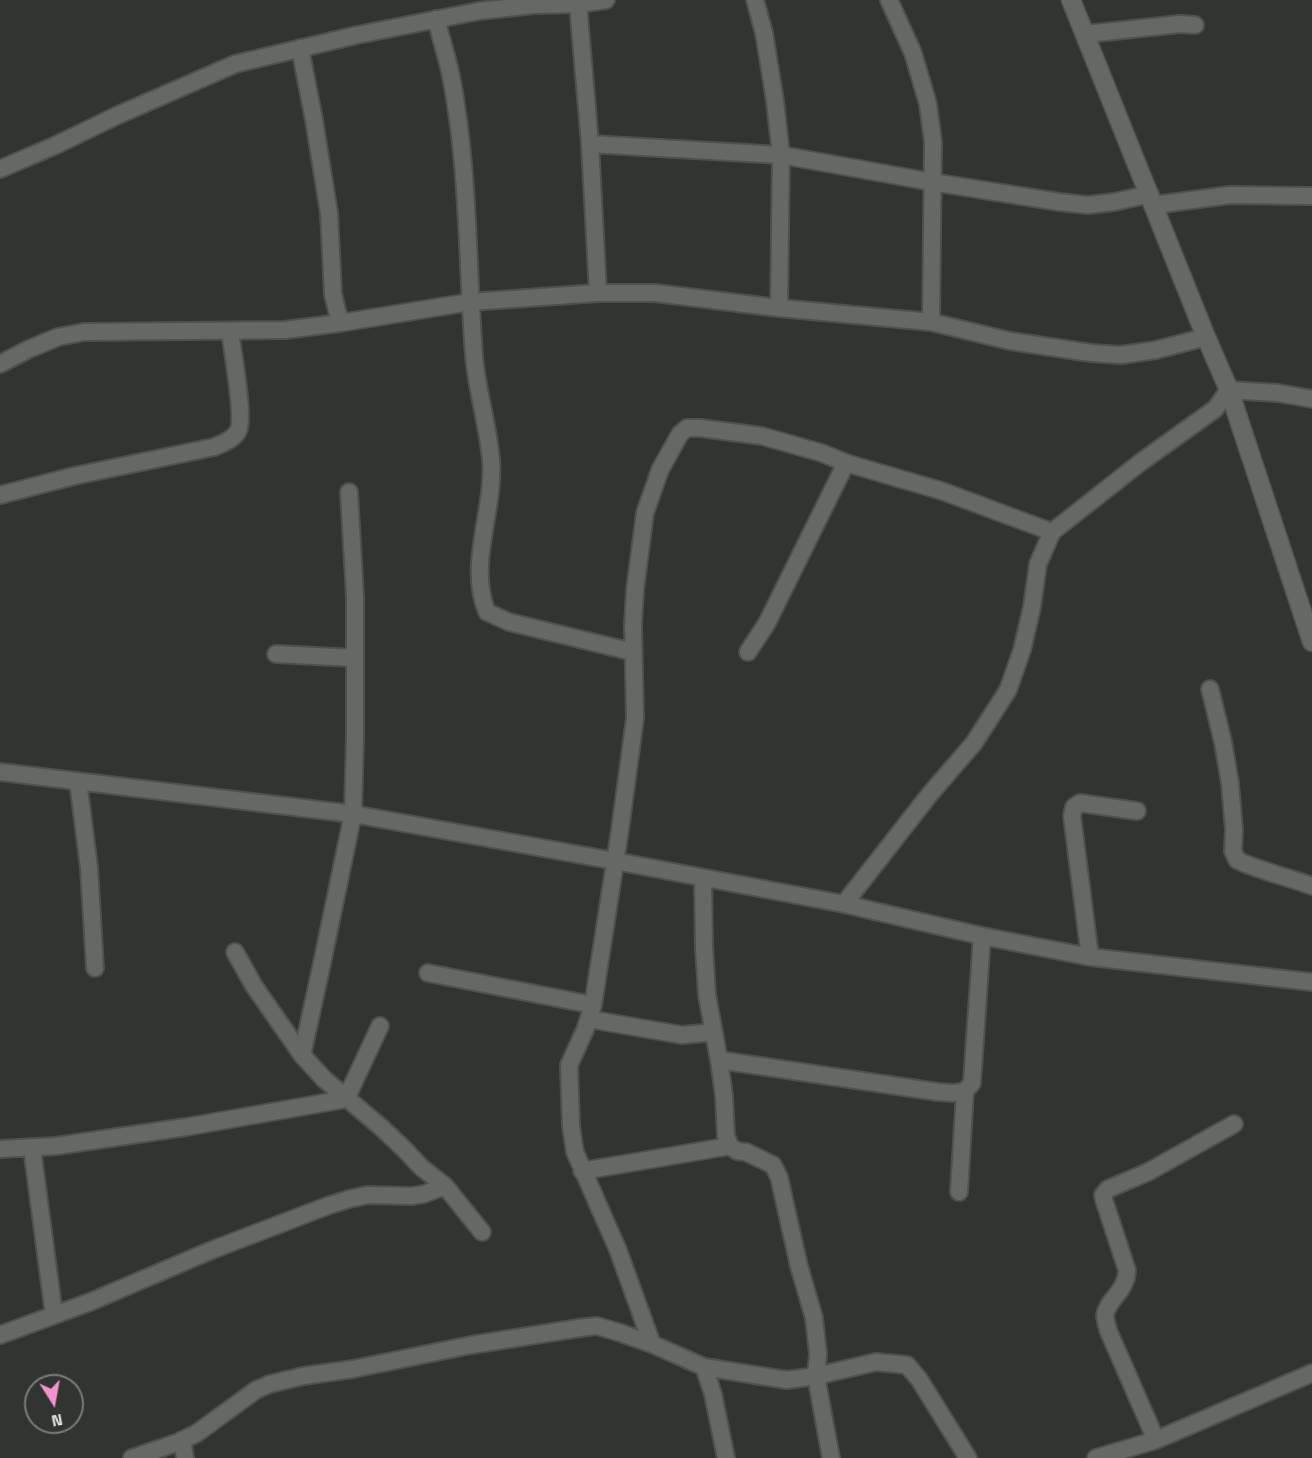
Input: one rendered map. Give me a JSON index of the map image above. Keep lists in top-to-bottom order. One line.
{"north":"bottom"}
